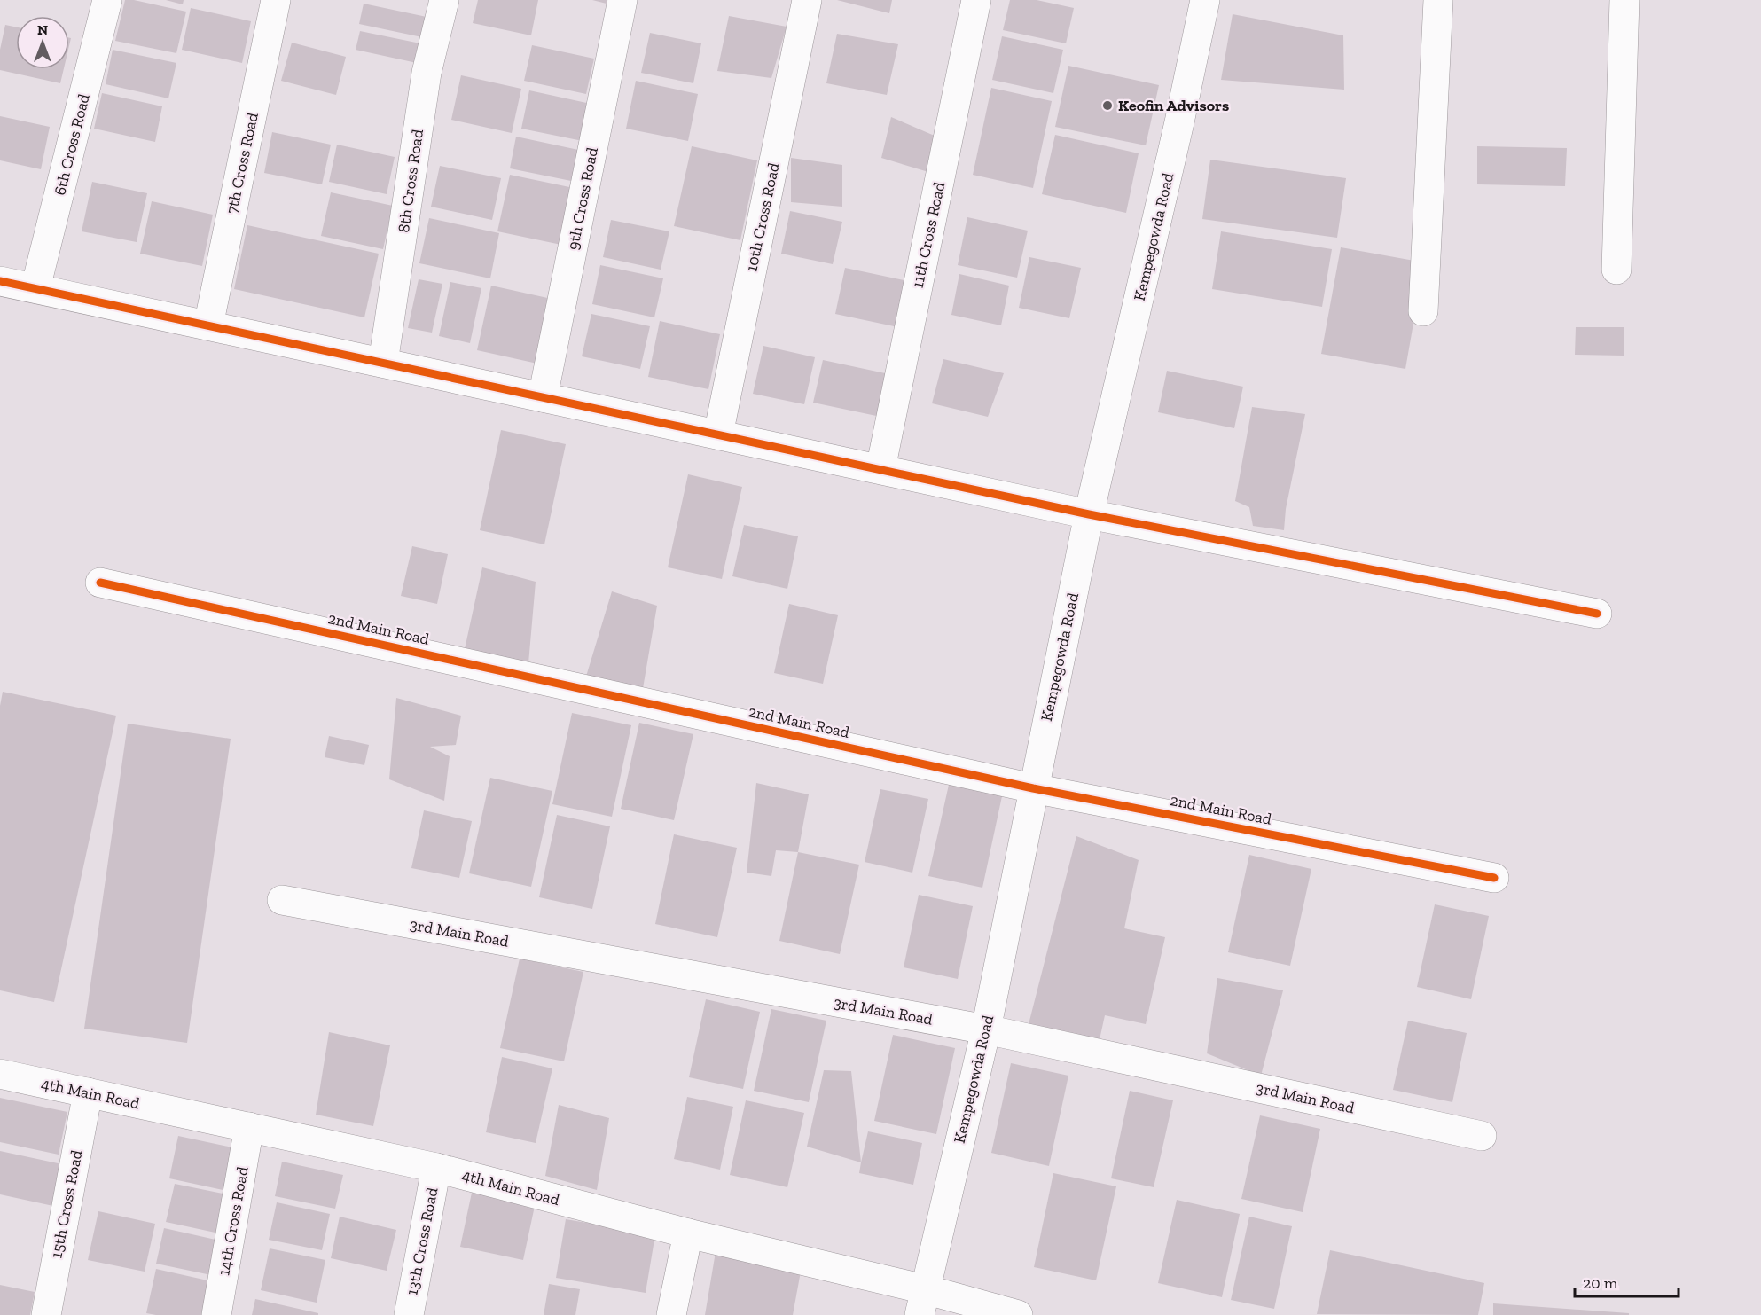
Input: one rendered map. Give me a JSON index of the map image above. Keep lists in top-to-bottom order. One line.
{"streets":{"street":["6th Cross Road","7th Cross Road","8th Cross Road","9th Cross Road","10th Cross Road","11th Cross Road","Kempegowda Road","2nd Main Road","3rd Main Road","4th Main Road","15th Cross Road","14th Cross Road","13th Cross Road"]},"crossings":[["Kempegowda Road","2nd Main Road"],["Kempegowda Road","3rd Main Road"],["Kempegowda Road","4th Main Road"],["4th Main Road","15th Cross Road"],["4th Main Road","14th Cross Road"],["4th Main Road","13th Cross Road"]],"places":["Keofin Advisors"],"scale_bar":"20 m","north":"top"}
